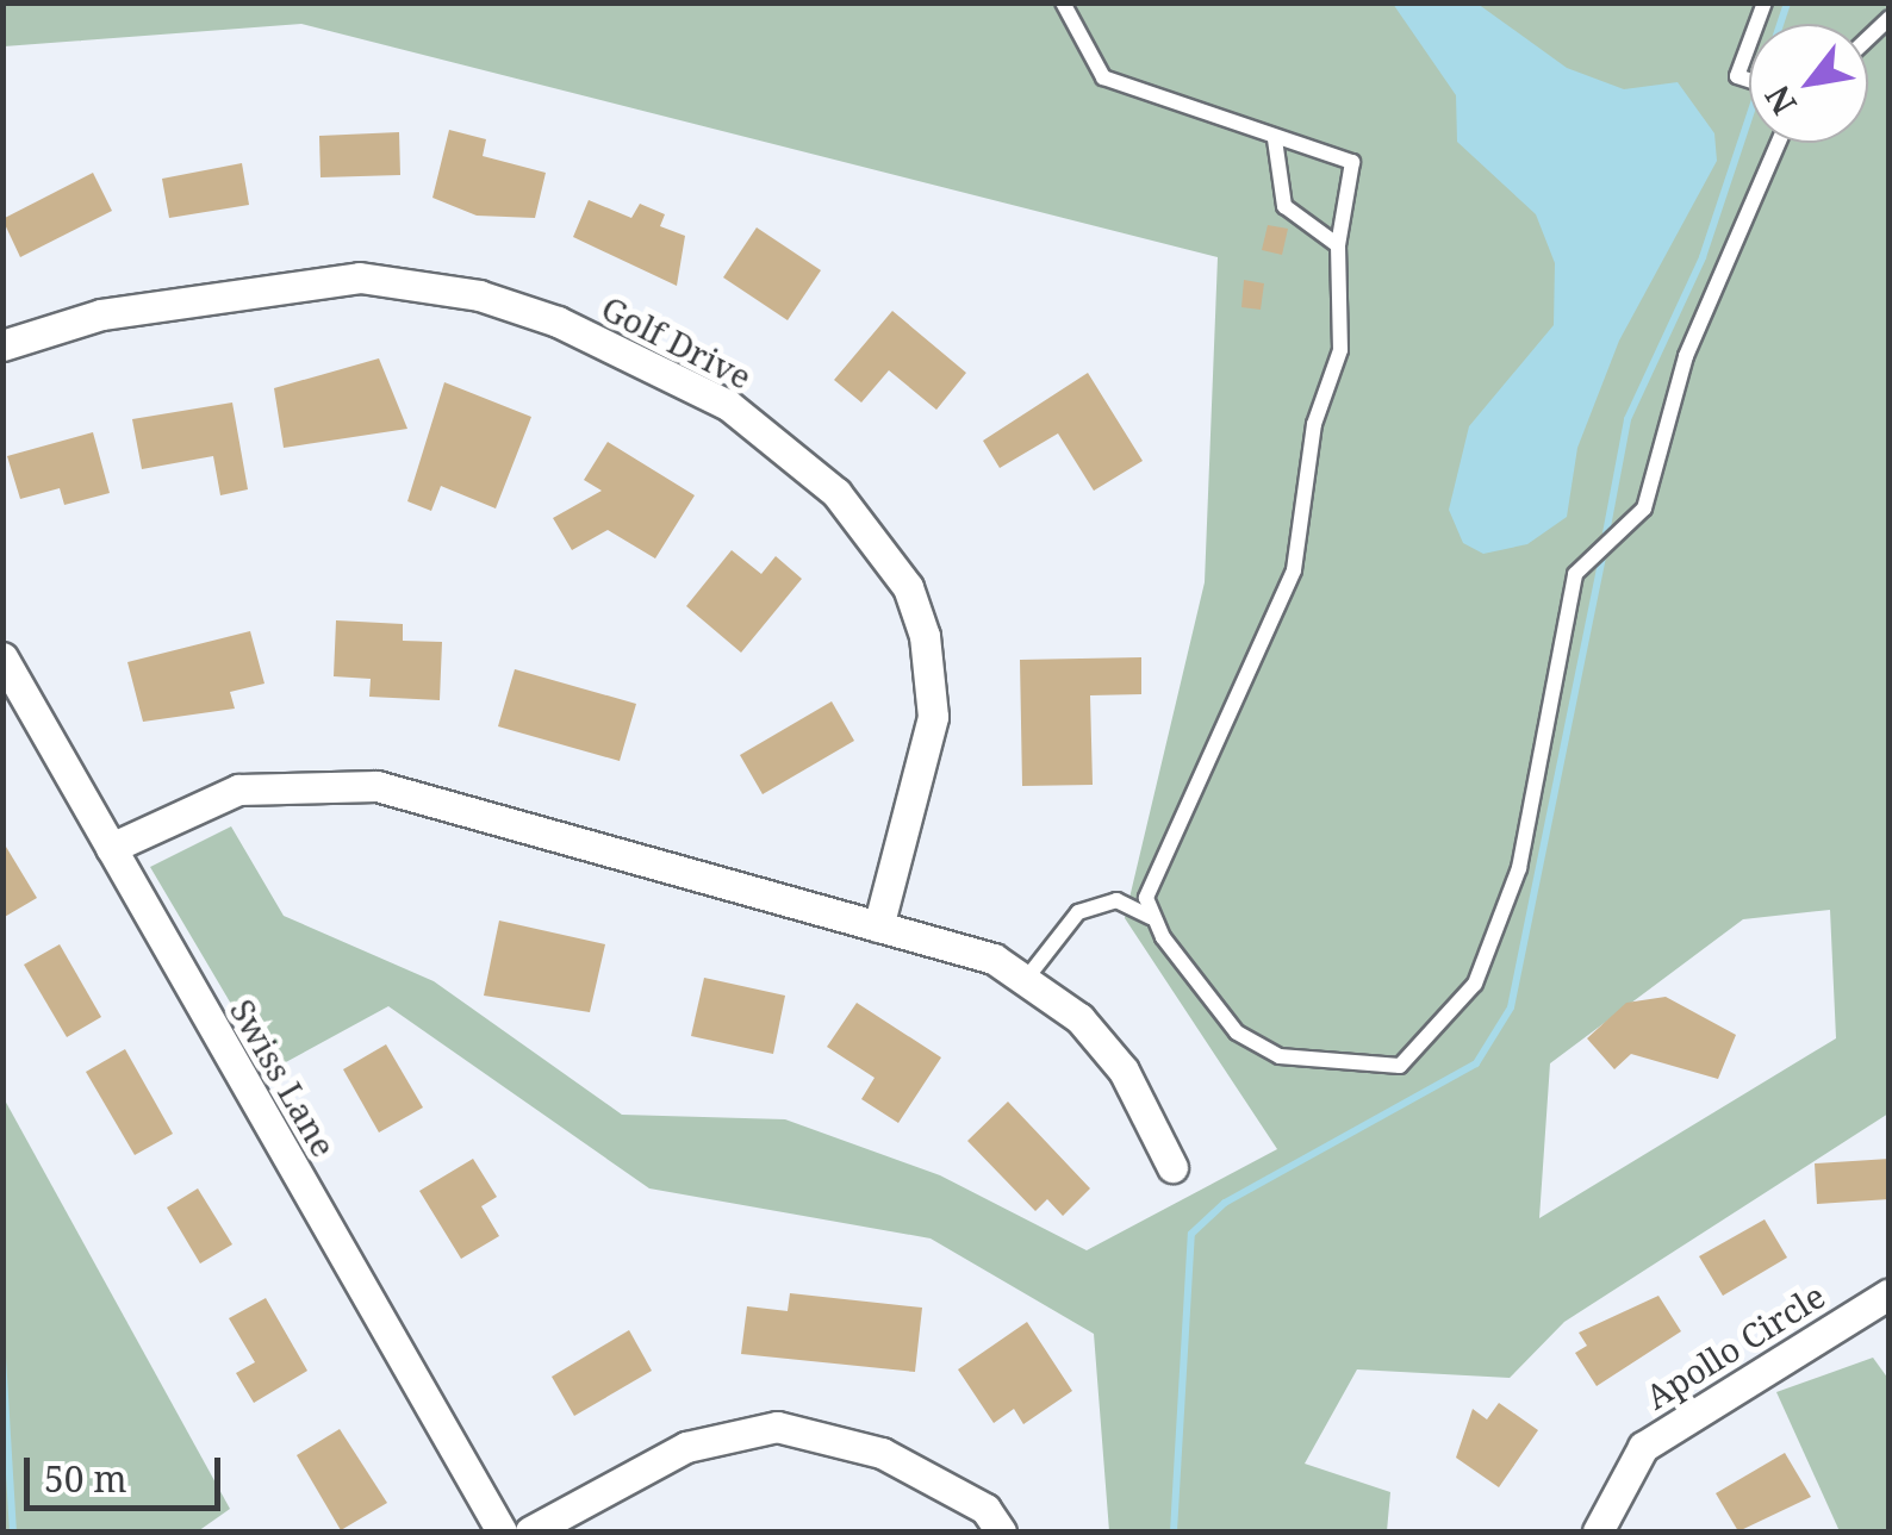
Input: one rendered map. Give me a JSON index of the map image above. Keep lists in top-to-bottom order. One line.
{"streets":{"street":["Golf Drive","Swiss Lane","Apollo Circle"]},"scale_bar":"50 m","north":"bottom left"}
